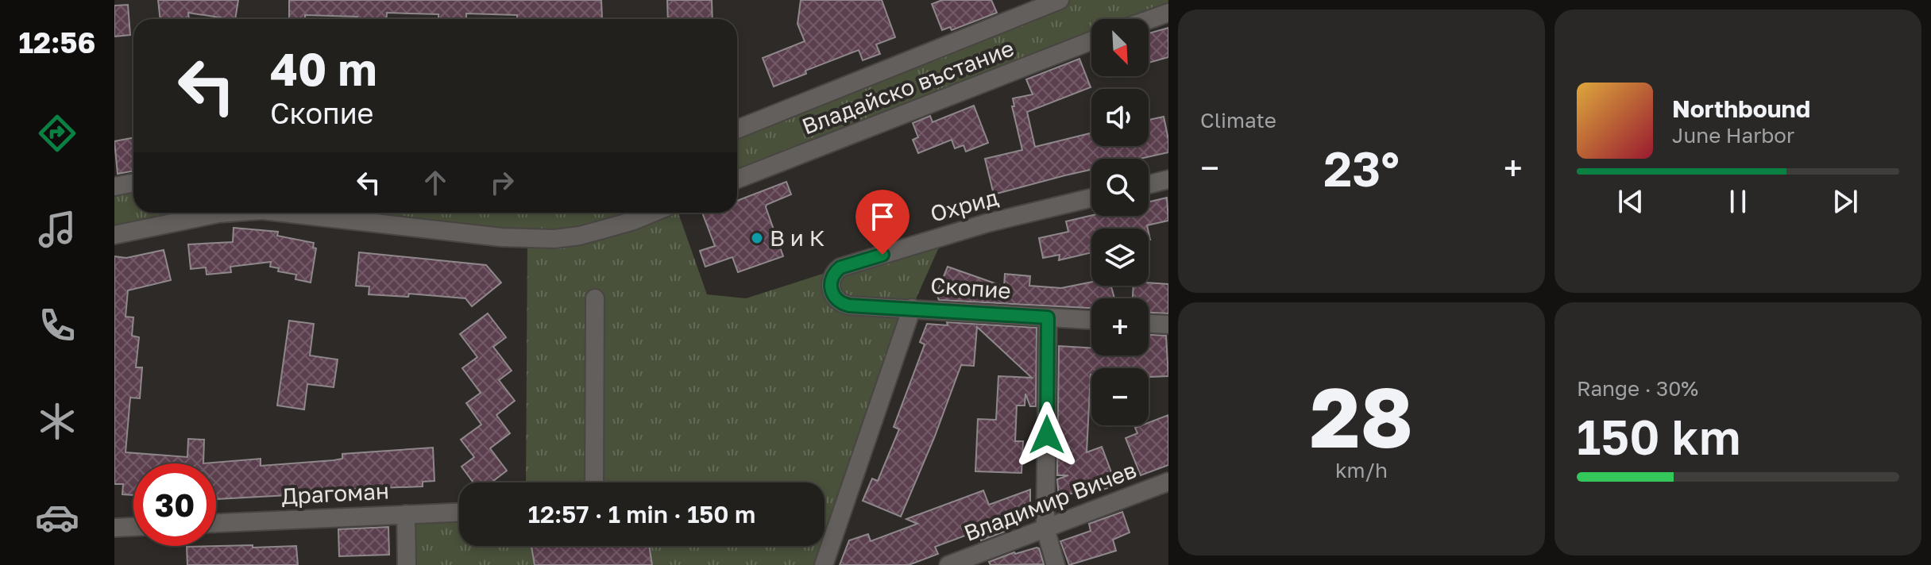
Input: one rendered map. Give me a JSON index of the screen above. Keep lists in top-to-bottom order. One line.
{"streets":{"street":["Владайско въстание","Охрид","Скопие","Драгоман","Владимир Вичев"]},"crossings":[["Охрид","Скопие"]],"places":["В и К"],"north":"bottom right","page":{"tabs":"12:56","tile":["Climate",["28","km/h"],["Range · 30%","150 km"]],"map_buttons":["+","−"],"turn":["40 m","Скопие"],"song":["Northbound","June Harbor"],"heat":["−","23°","+"],"limit":"30","trip":"12:57 · 1 min · 150 m"}}
